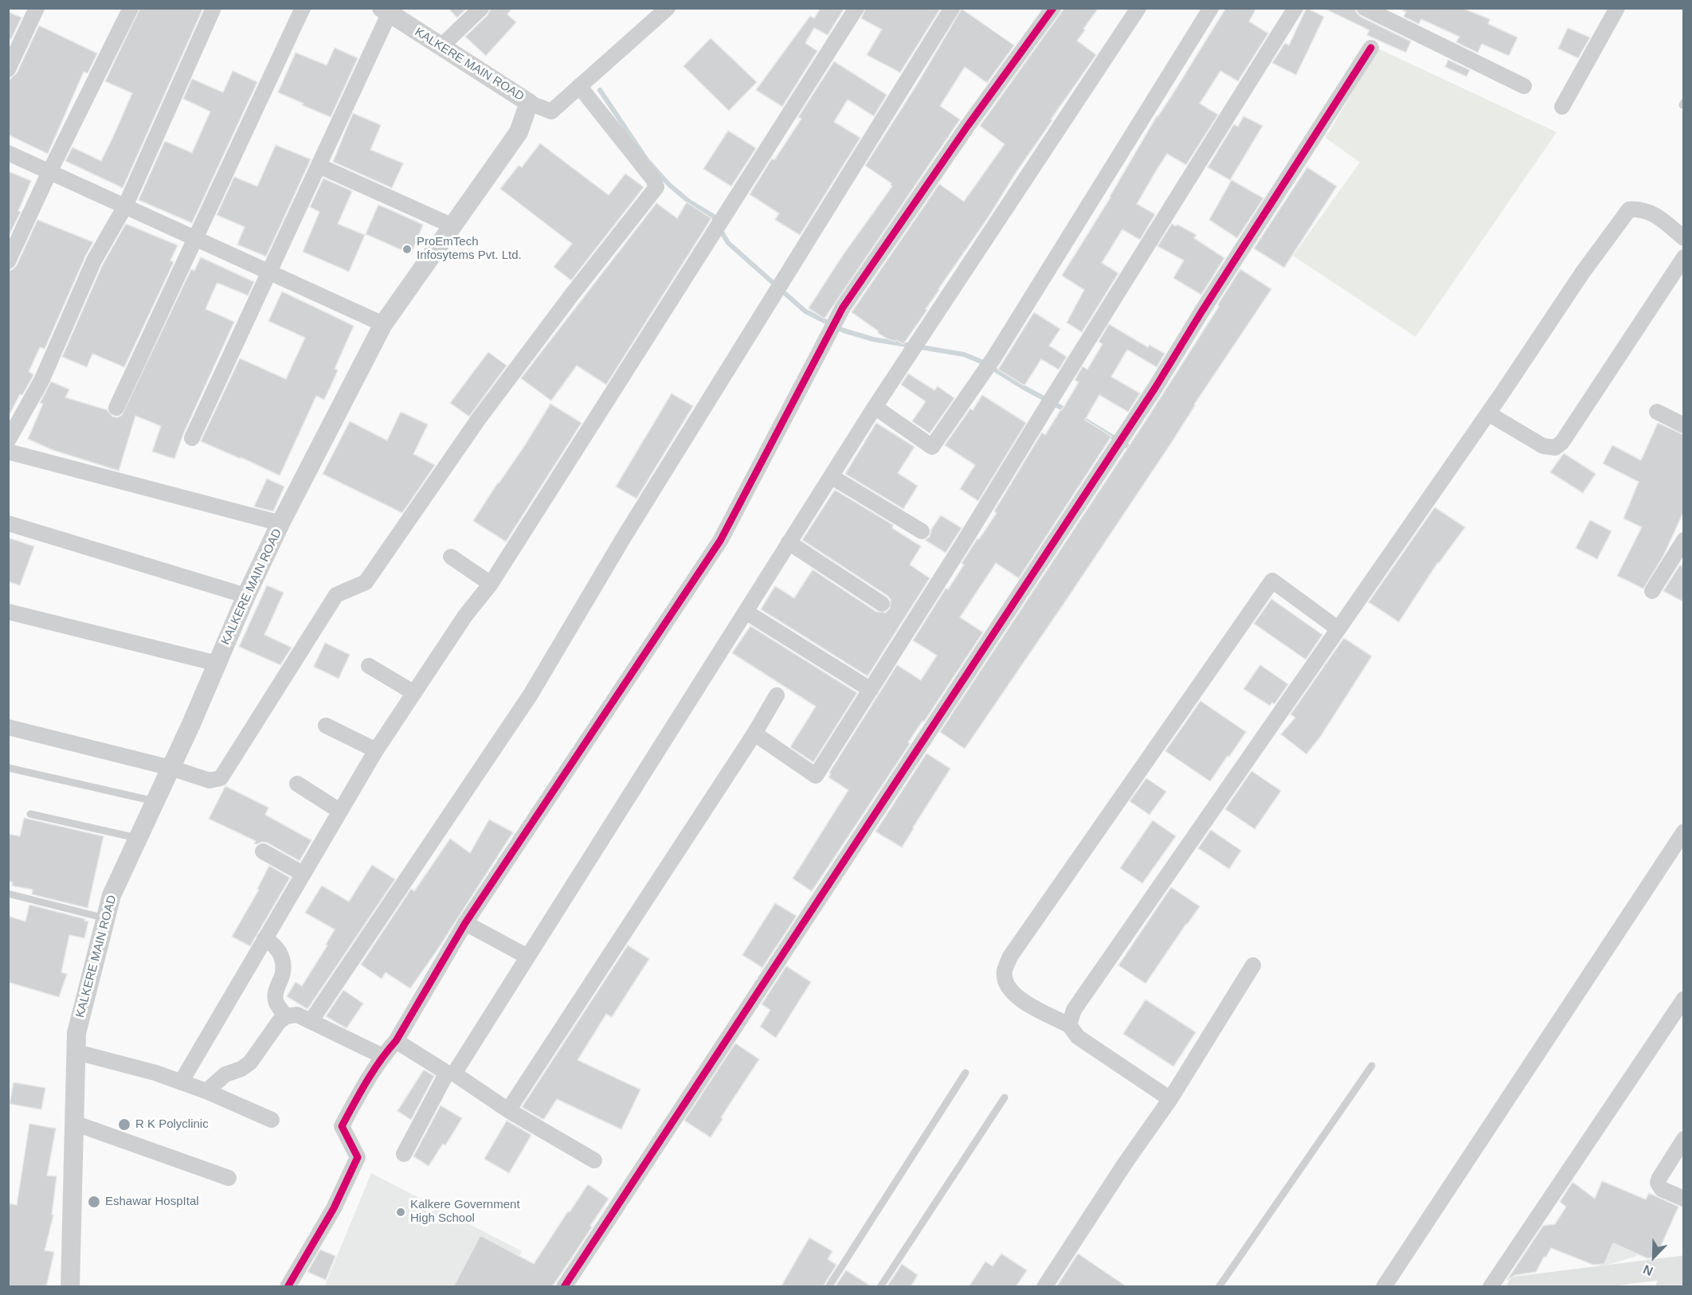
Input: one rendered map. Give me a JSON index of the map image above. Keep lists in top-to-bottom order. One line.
{"streets":{"street":["KALKERE MAIN ROAD"]},"places":["ProEmTech Infosytems Pvt. Ltd.","R K Polyclinic","Eshawar HospItal","Kalkere Government High School"],"north":"bottom left"}
